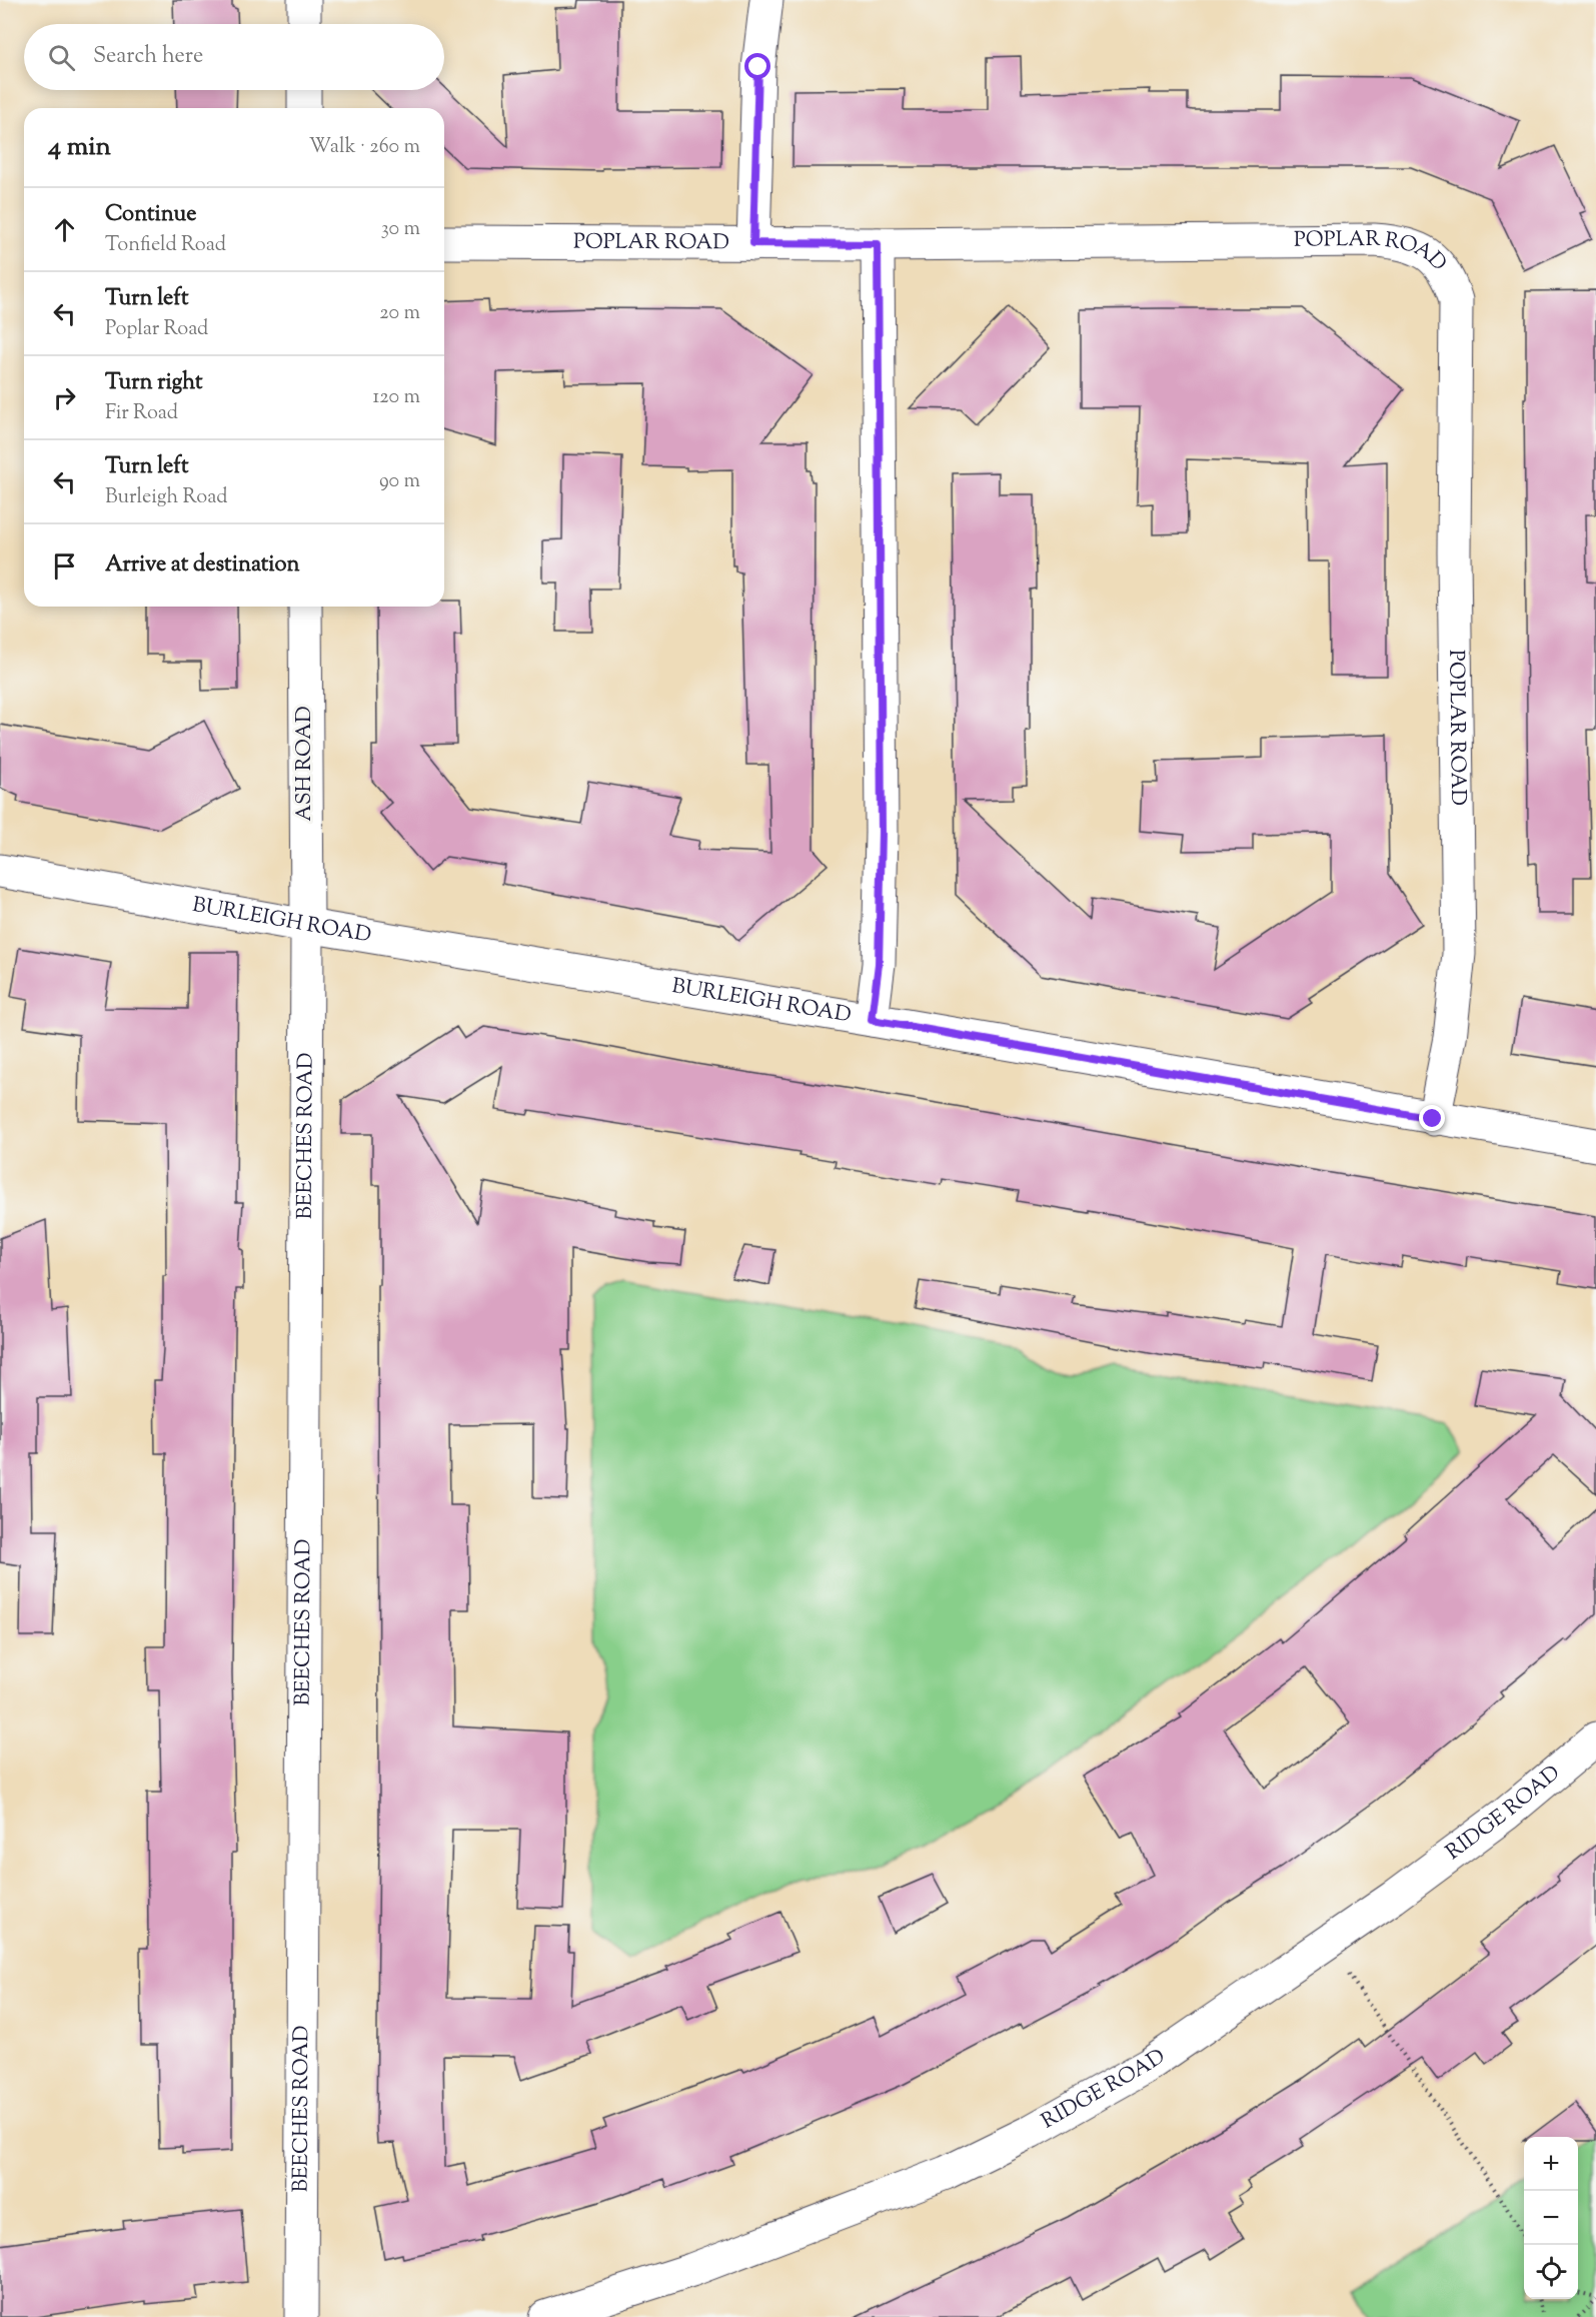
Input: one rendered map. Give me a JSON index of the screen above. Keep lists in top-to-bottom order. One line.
{"streets":{"street":["POPLAR ROAD","ASH ROAD","BURLEIGH ROAD","BEECHES ROAD","RIDGE ROAD"]},"crossings":[["POPLAR ROAD","BURLEIGH ROAD"],["ASH ROAD","BURLEIGH ROAD"],["ASH ROAD","BEECHES ROAD"],["BURLEIGH ROAD","BEECHES ROAD"]],"page":{"search":"Search here","heading":["4 min","Walk · 260 m"],"list":[["Continue","Tonfield Road","30 m"],["Turn left","Poplar Road","20 m"],["Turn right","Fir Road","120 m"],["Turn left","Burleigh Road","90 m"],"Arrive at destination"],"map_buttons":["+","−"]}}
